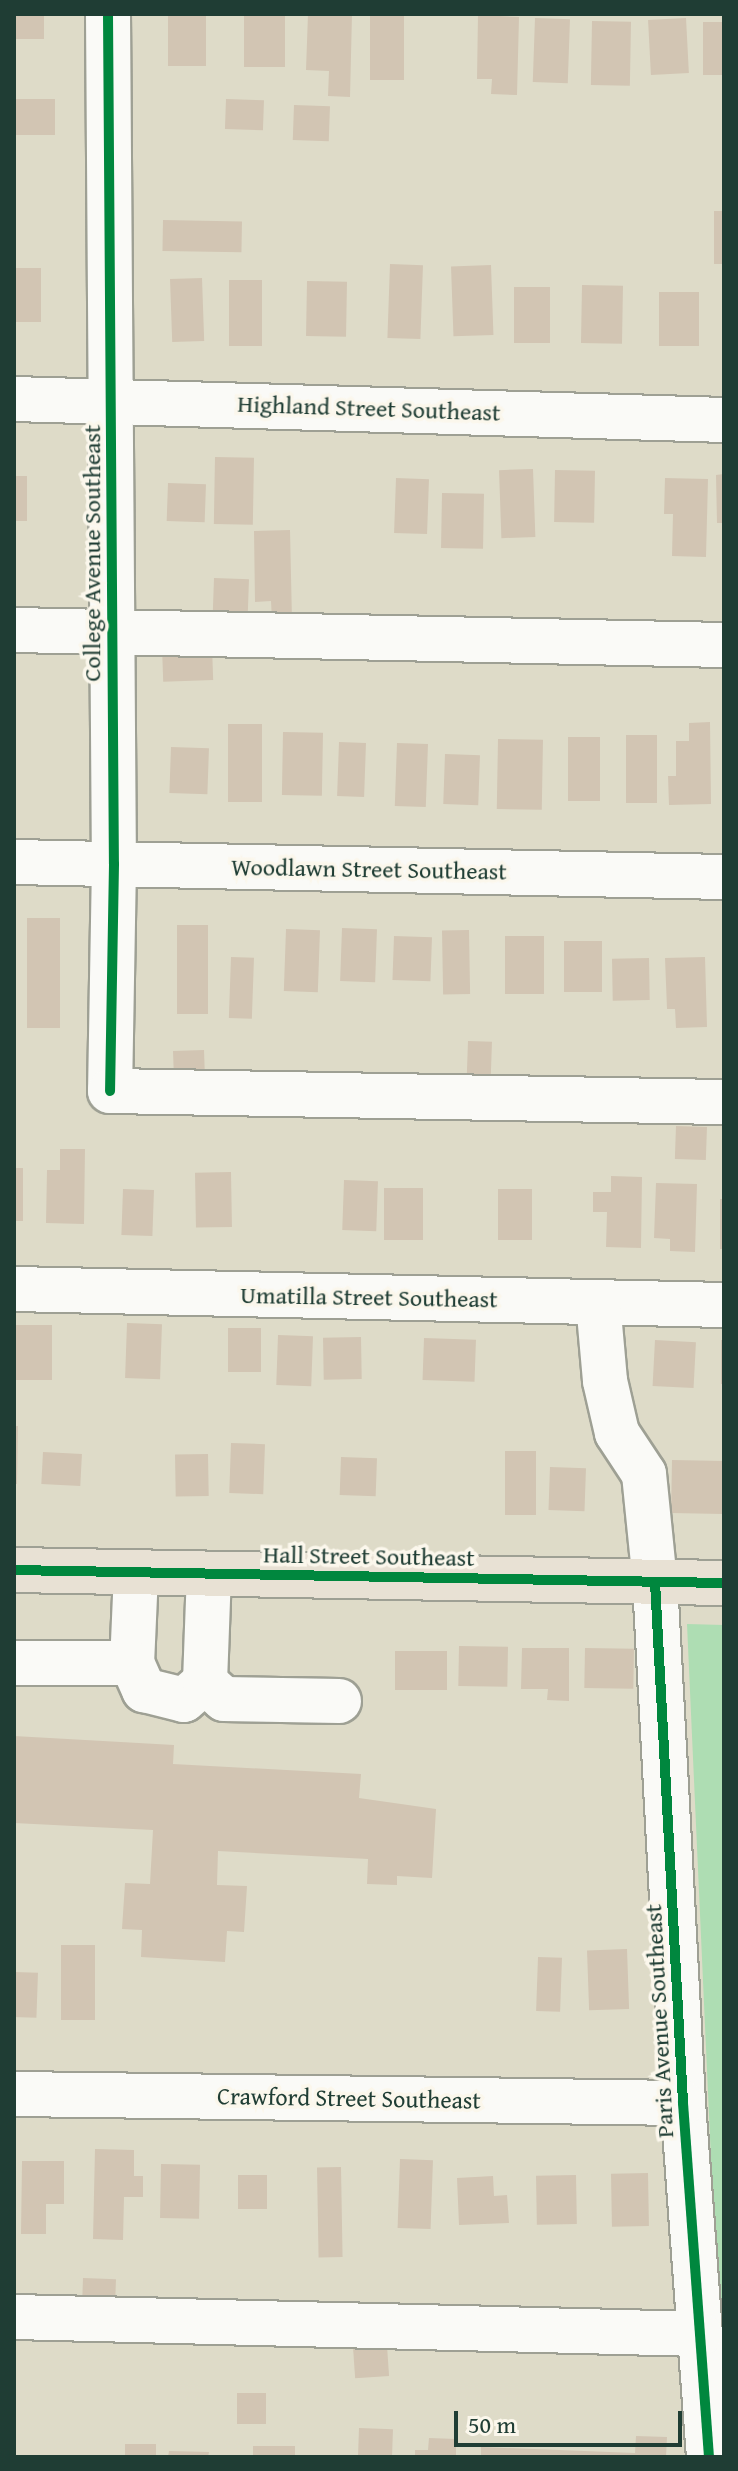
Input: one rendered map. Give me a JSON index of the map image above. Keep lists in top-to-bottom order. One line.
{"streets":{"main road":["Hall Street Southeast"],"street":["Highland Street Southeast","College Avenue Southeast","Woodlawn Street Southeast","Umatilla Street Southeast","Paris Avenue Southeast","Crawford Street Southeast"]},"crossings":[["Highland Street Southeast","College Avenue Southeast"],["College Avenue Southeast","Woodlawn Street Southeast"],["Umatilla Street Southeast","Paris Avenue Southeast"],["Hall Street Southeast","Paris Avenue Southeast"],["Paris Avenue Southeast","Crawford Street Southeast"]],"scale_bar":"50 m"}
